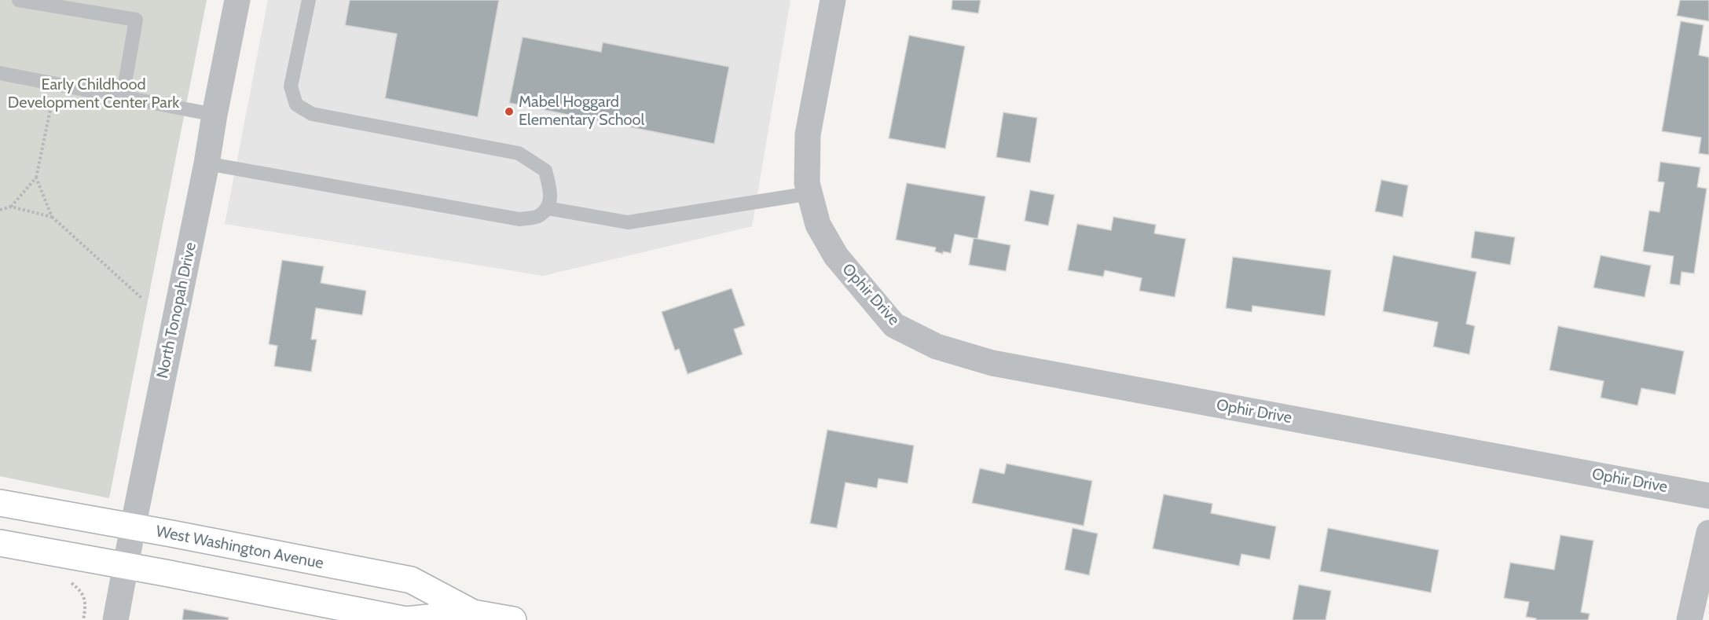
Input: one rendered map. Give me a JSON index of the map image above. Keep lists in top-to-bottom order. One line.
{"streets":{"main road":["West Washington Avenue"],"street":["Ophir Drive","North Tonopah Drive"]},"crossings":[["North Tonopah Drive","West Washington Avenue"]],"parks":["Early Childhood Development Center Park"],"places":["Mabel Hoggard Elementary School"]}
